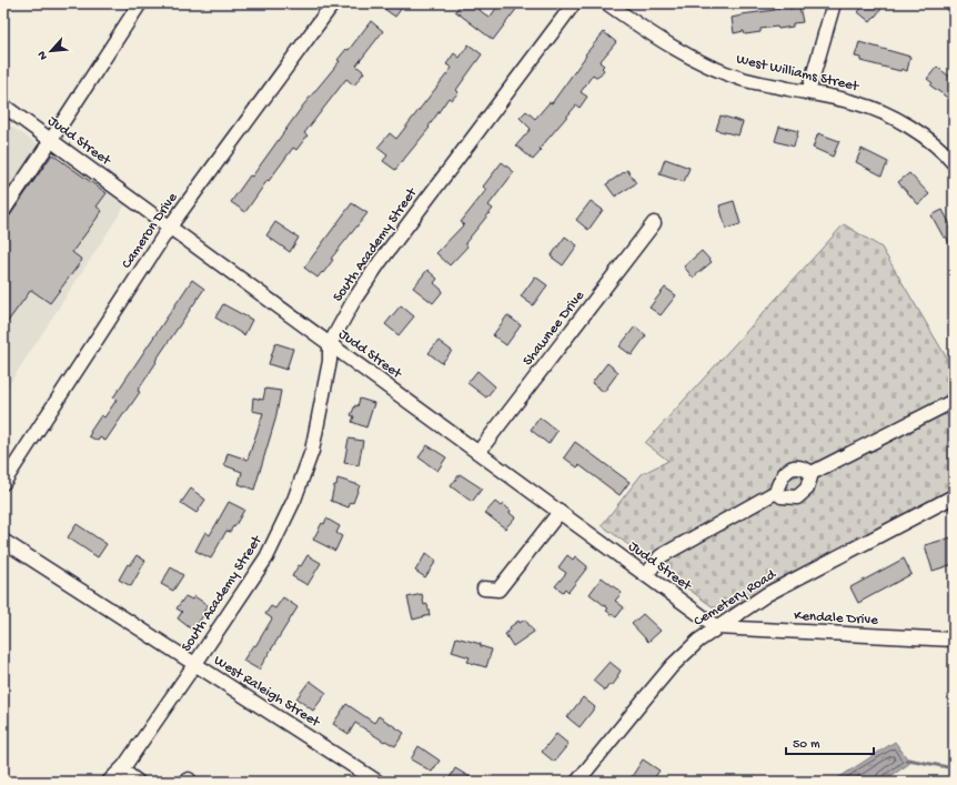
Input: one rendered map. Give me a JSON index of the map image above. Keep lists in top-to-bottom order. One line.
{"streets":{"street":["West Williams Street","Judd Street","Cameron Drive","South Academy Street","Shawnee Drive","Cemetery Road","Kendale Drive","West Raleigh Street"]},"crossings":[["Judd Street","Cameron Drive"],["Judd Street","South Academy Street"],["Judd Street","Shawnee Drive"],["Judd Street","Cemetery Road"],["Judd Street","Kendale Drive"],["South Academy Street","West Raleigh Street"],["Cemetery Road","Kendale Drive"]],"scale_bar":"50 m","north":"bottom left"}
